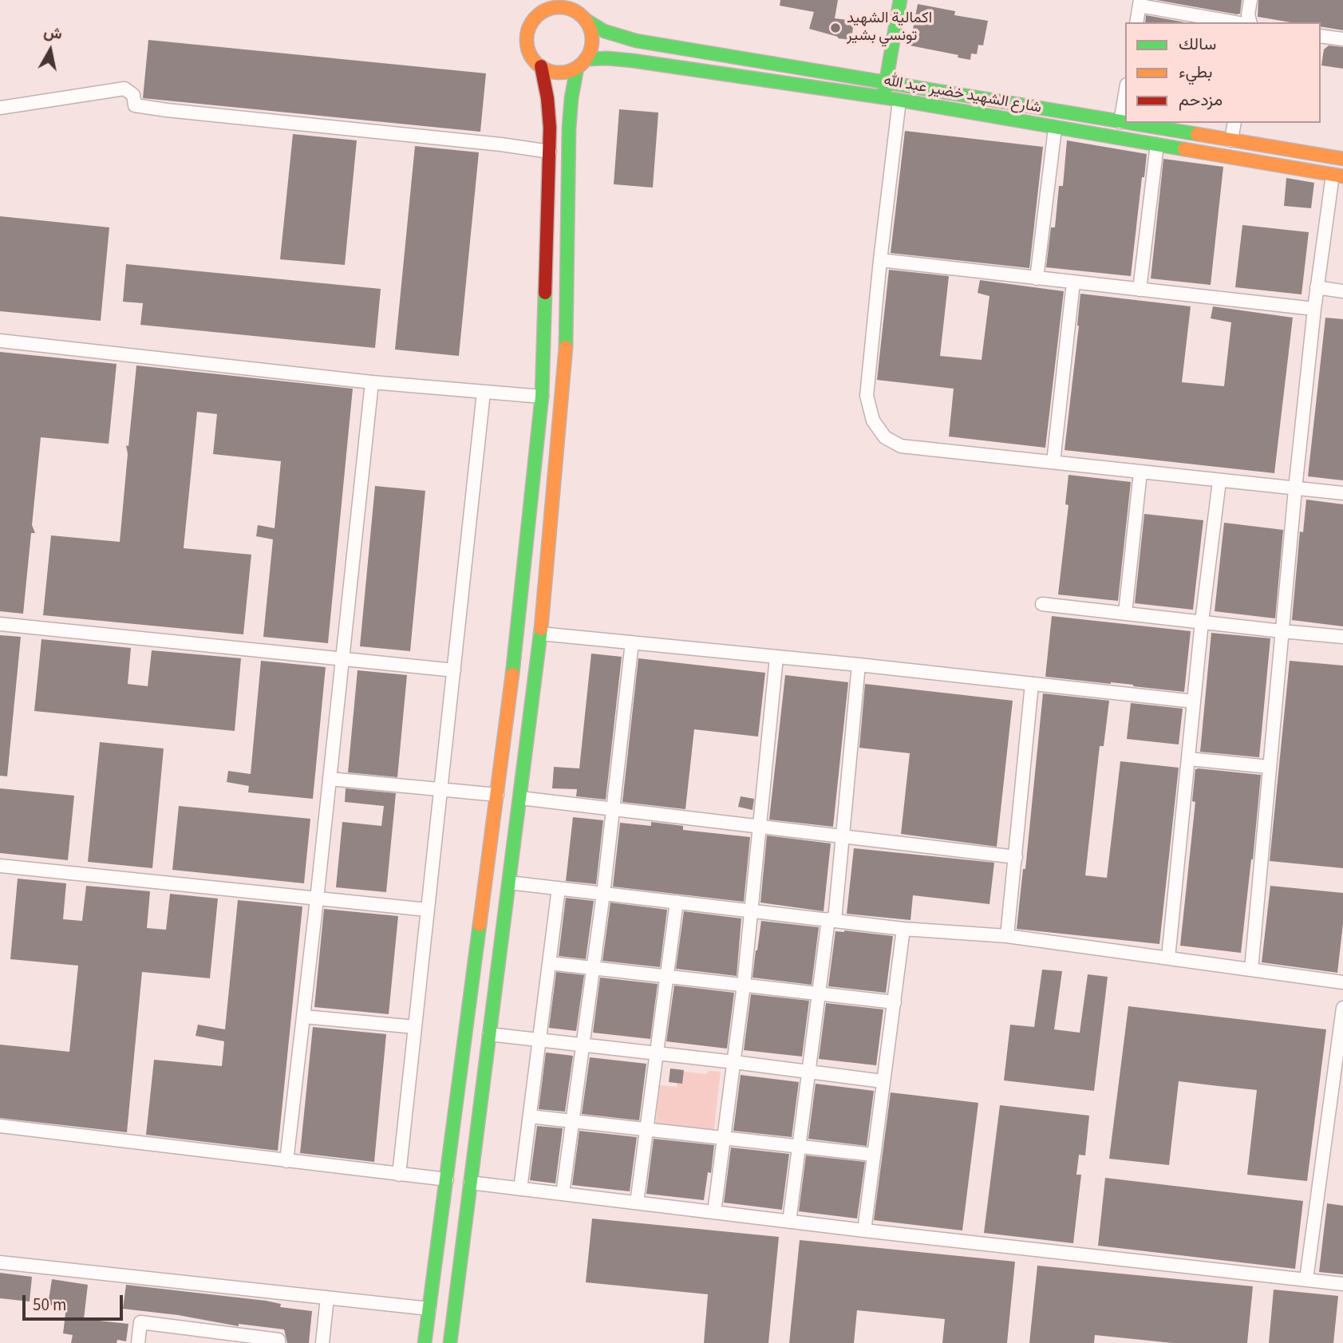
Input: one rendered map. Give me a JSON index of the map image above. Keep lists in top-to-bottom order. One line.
{"streets":{"main road":["شارع الشهيد خضير عبد الله"]},"places":["اكمالية الشهيد تونسي بشير"],"legend":["سالك","بطيء","مزدحم"],"scale_bar":"50 m","north":"top"}
